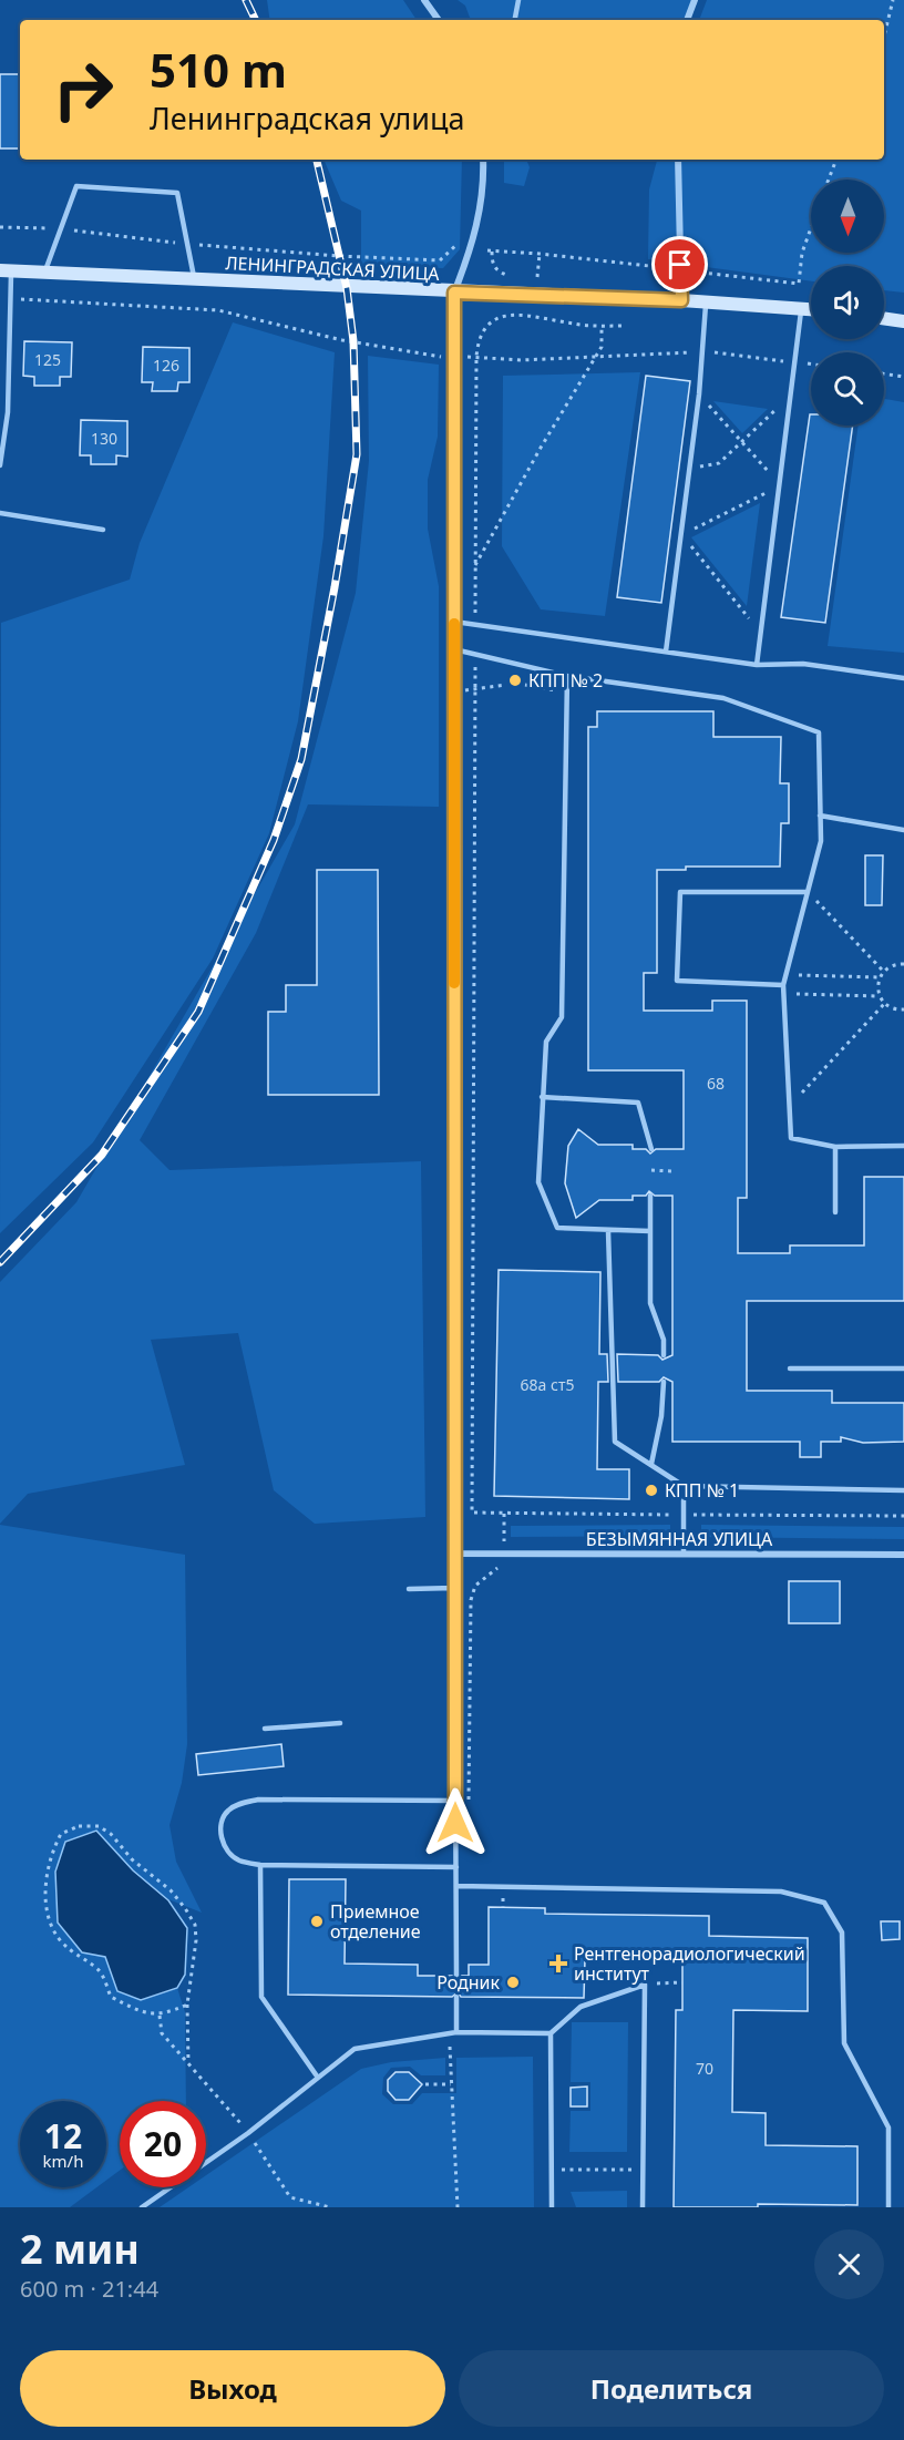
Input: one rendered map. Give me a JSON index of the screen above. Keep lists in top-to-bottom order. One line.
{"streets":{"main road":["ЛЕНИНГРАДСКАЯ УЛИЦА"],"street":["БЕЗЫМЯННАЯ УЛИЦА"]},"places":{"other":["КПП № 2","КПП № 1","Приемное отделение","Родник"],"health":["Рентгенорадиологический институт"]},"house_numbers":["125","126","130","68","68а ст5","70"],"north":"bottom","page":{"turn":["510 m","Ленинградская улица"],"speed":"12 km/h","limit":"20","heading":["2 мин","600 m · 21:44"],"buttons":["Выход","Поделиться"]}}
